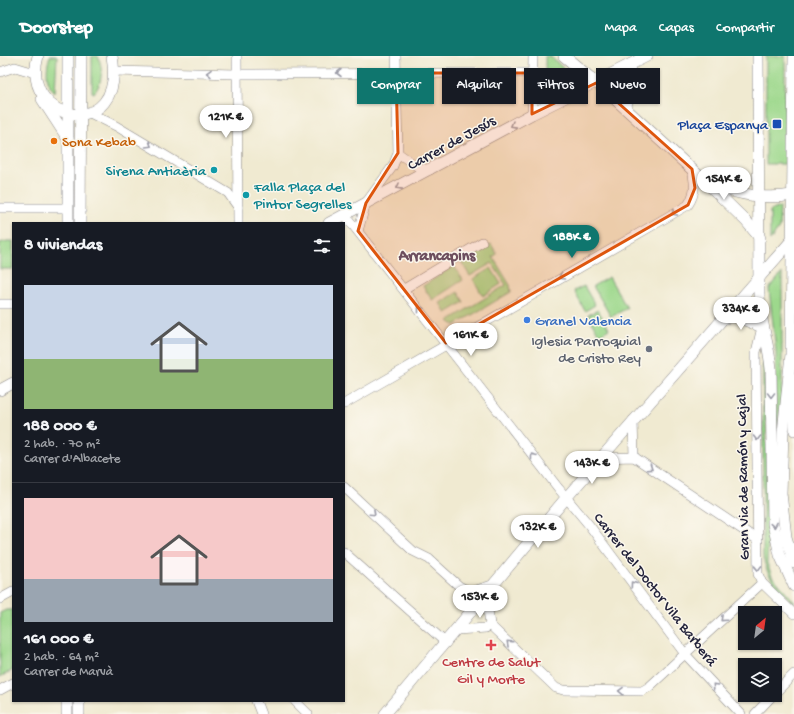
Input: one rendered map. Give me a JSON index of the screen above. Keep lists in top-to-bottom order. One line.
{"streets":{"main road":["Carrer de Jesús","Gran Via de Ramón y Cajal"],"street":["Carrer del Doctor Vila Barberá"]},"crossings":[["Carrer de Jesús","Carrer del Doctor Vila Barberá"]],"one_way":["Carrer de Jesús","Carrer del Doctor Vila Barberá"],"districts":["Arrancapins"],"places":{"transit":["Plaça Espanya"],"other":["Sona Kebab","Sirena Antiaèria","Falla Plaça del Pintor Segrelles","Granel Valencia","Iglesia Parroquial de Cristo Rey"],"health":["Centre de Salut Gil y Morte"]},"north":"top right","page":{"header":"Doorstep","nav":["Mapa","Capas","Compartir"],"chip":["Comprar","Alquilar","Filtros","Nuevo"],"price":["121K €","154K €","188K €","334K €","161K €","143K €","132K €","153K €"],"heading":"8 viviendas","list":[{"name":"188 000 €","note":"2 hab. · 70 m² · Carrer d'Albacete"},{"name":"161 000 €","note":"2 hab. · 64 m² · Carrer de Marvà"}]}}
